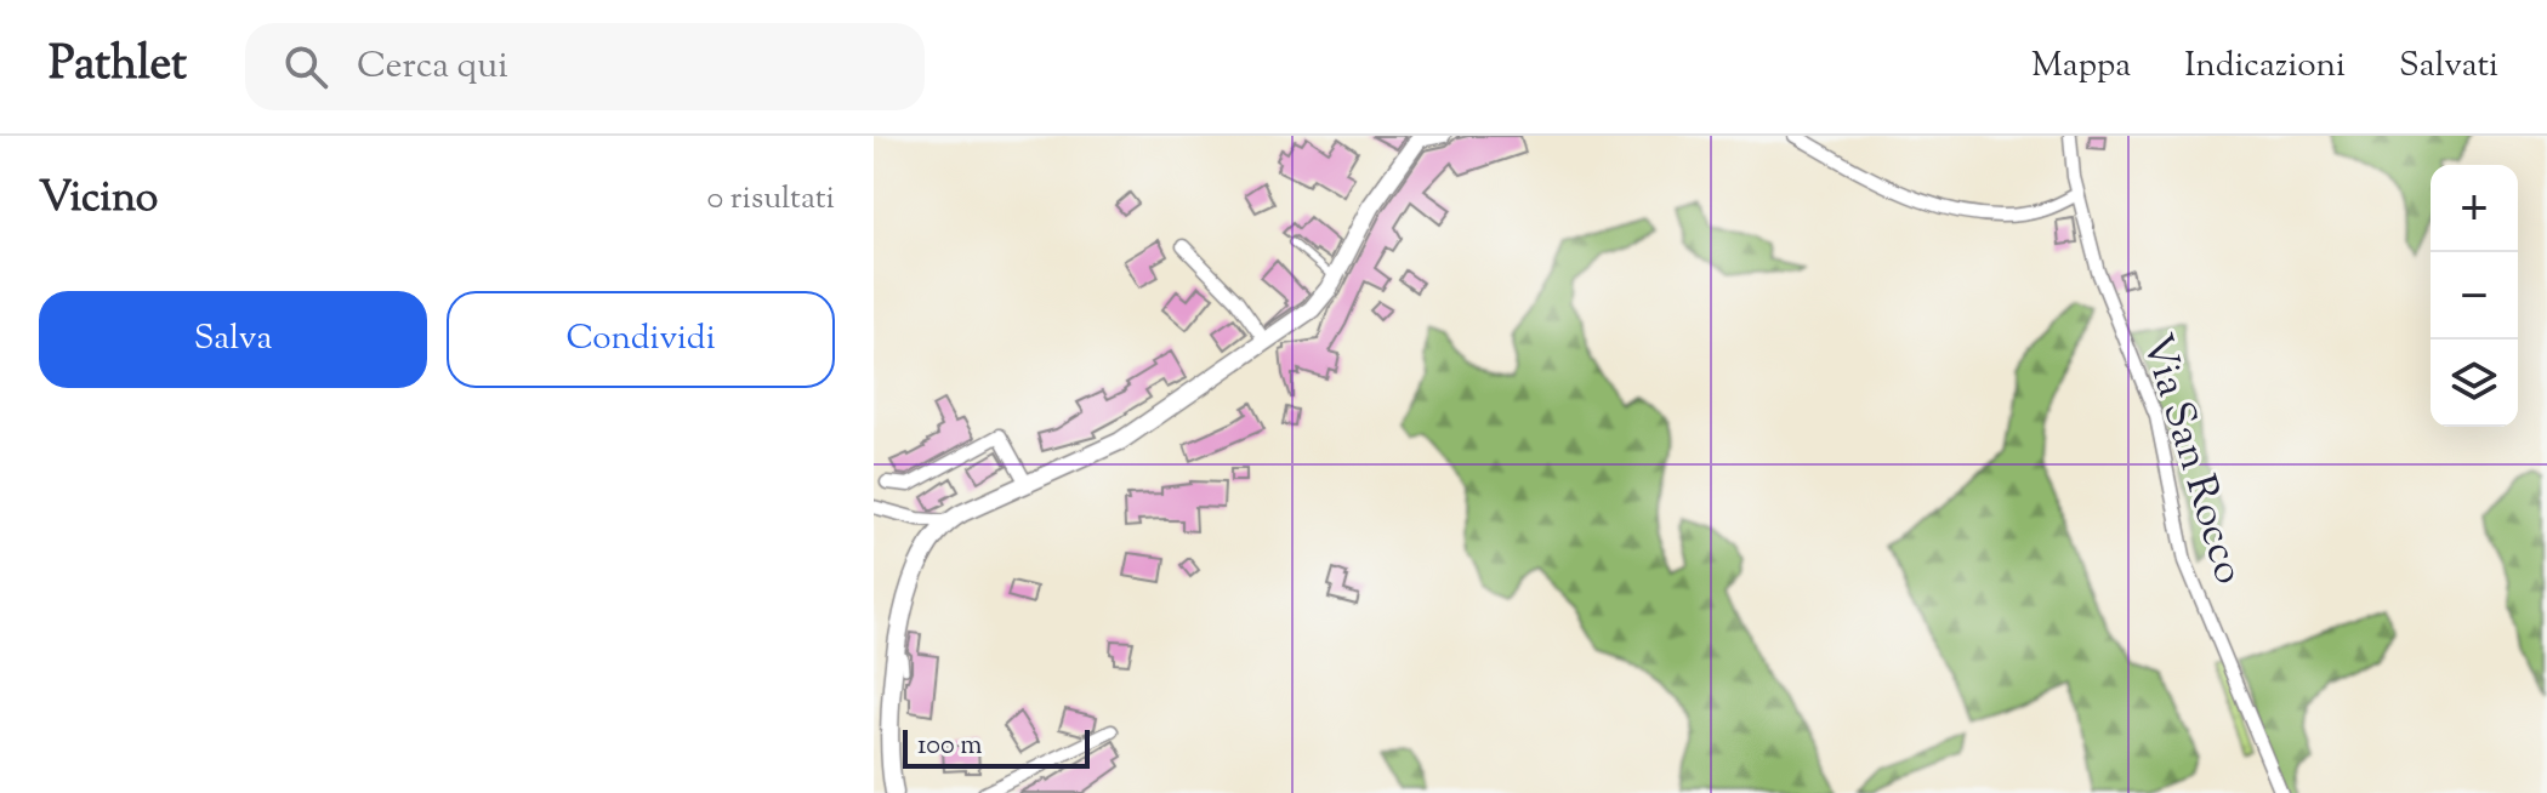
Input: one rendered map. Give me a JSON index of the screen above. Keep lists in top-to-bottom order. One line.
{"streets":{"street":["Via San Rocco"]},"scale_bar":"100 m","page":{"header":"Pathlet","search":"Cerca qui","nav":["Mappa","Indicazioni","Salvati"],"heading":["Vicino","0 risultati"],"map_buttons":["+","−"],"buttons":["Salva","Condividi"],"scale":"100 m"}}
